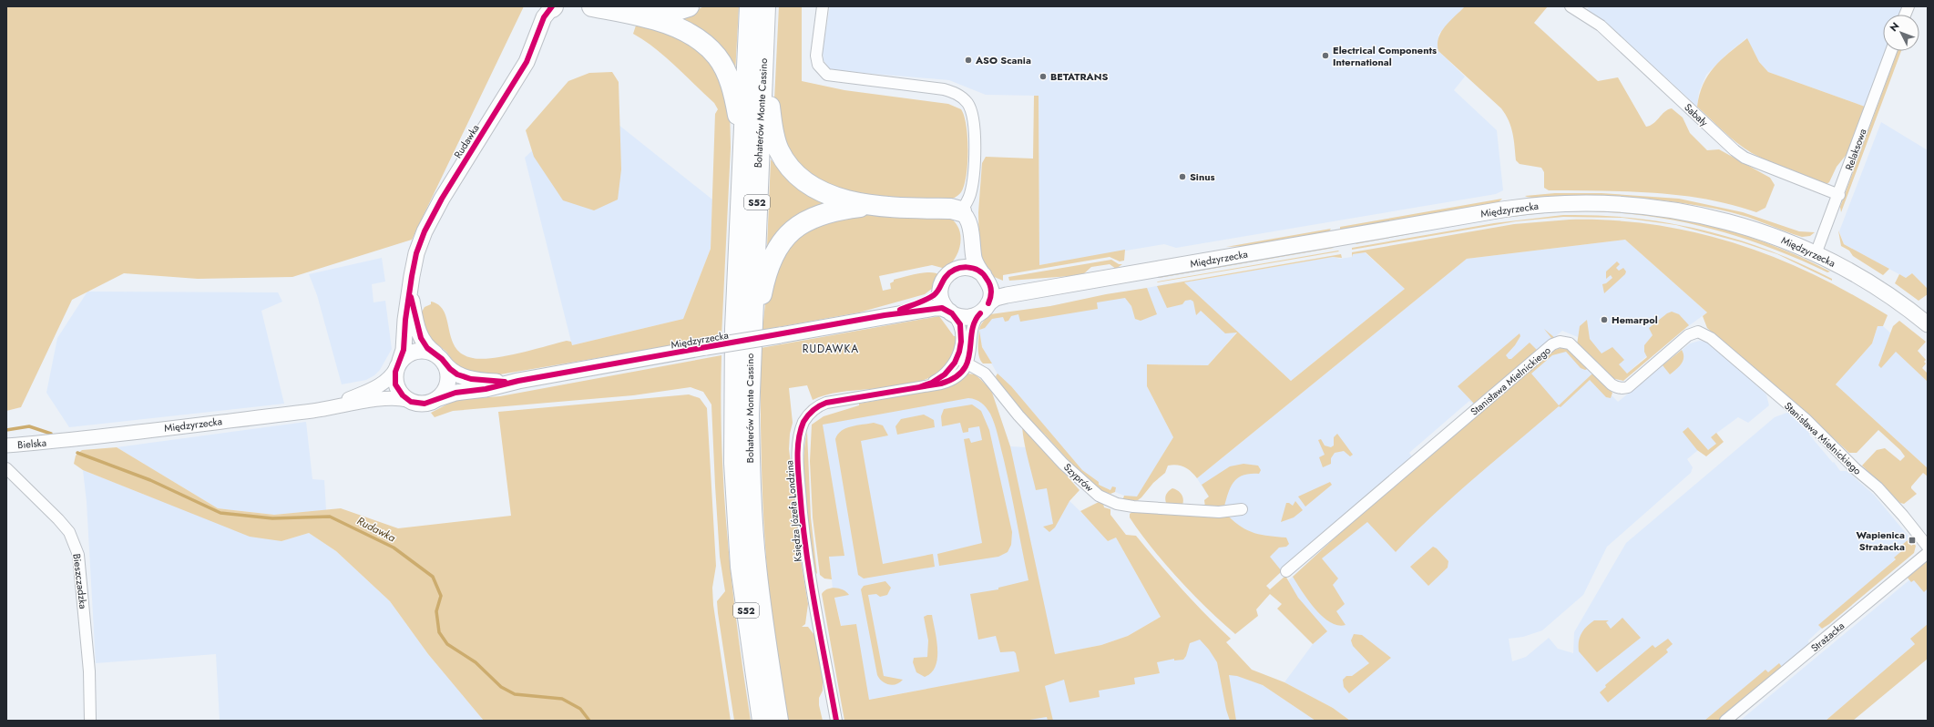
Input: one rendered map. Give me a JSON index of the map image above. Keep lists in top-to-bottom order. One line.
{"streets":{"highway":["Bohaterów Monte Cassino","S52"],"main road":["Rudawka","Międzyrzecka"],"street":["Sabały","Relaksowa","Stanisława Mielnickiego","Bielska","Szyprów","Księdza Józefa Londzina","Bieszczadzka","Strażacka"]},"crossings":[["Sabały","Relaksowa"],["Rudawka","Międzyrzecka"],["Relaksowa","Międzyrzecka"],["Międzyrzecka","Bielska"],["Międzyrzecka","Księdza Józefa Londzina"],["Szyprów","Księdza Józefa Londzina"]],"districts":["RUDAWKA"],"water":["Rudawka"],"places":{"other":["Electrical Components International","ASO Scania","BETATRANS","Sinus","Hemarpol"],"transit":["Wapienica Strażacka"]},"north":"top left"}
